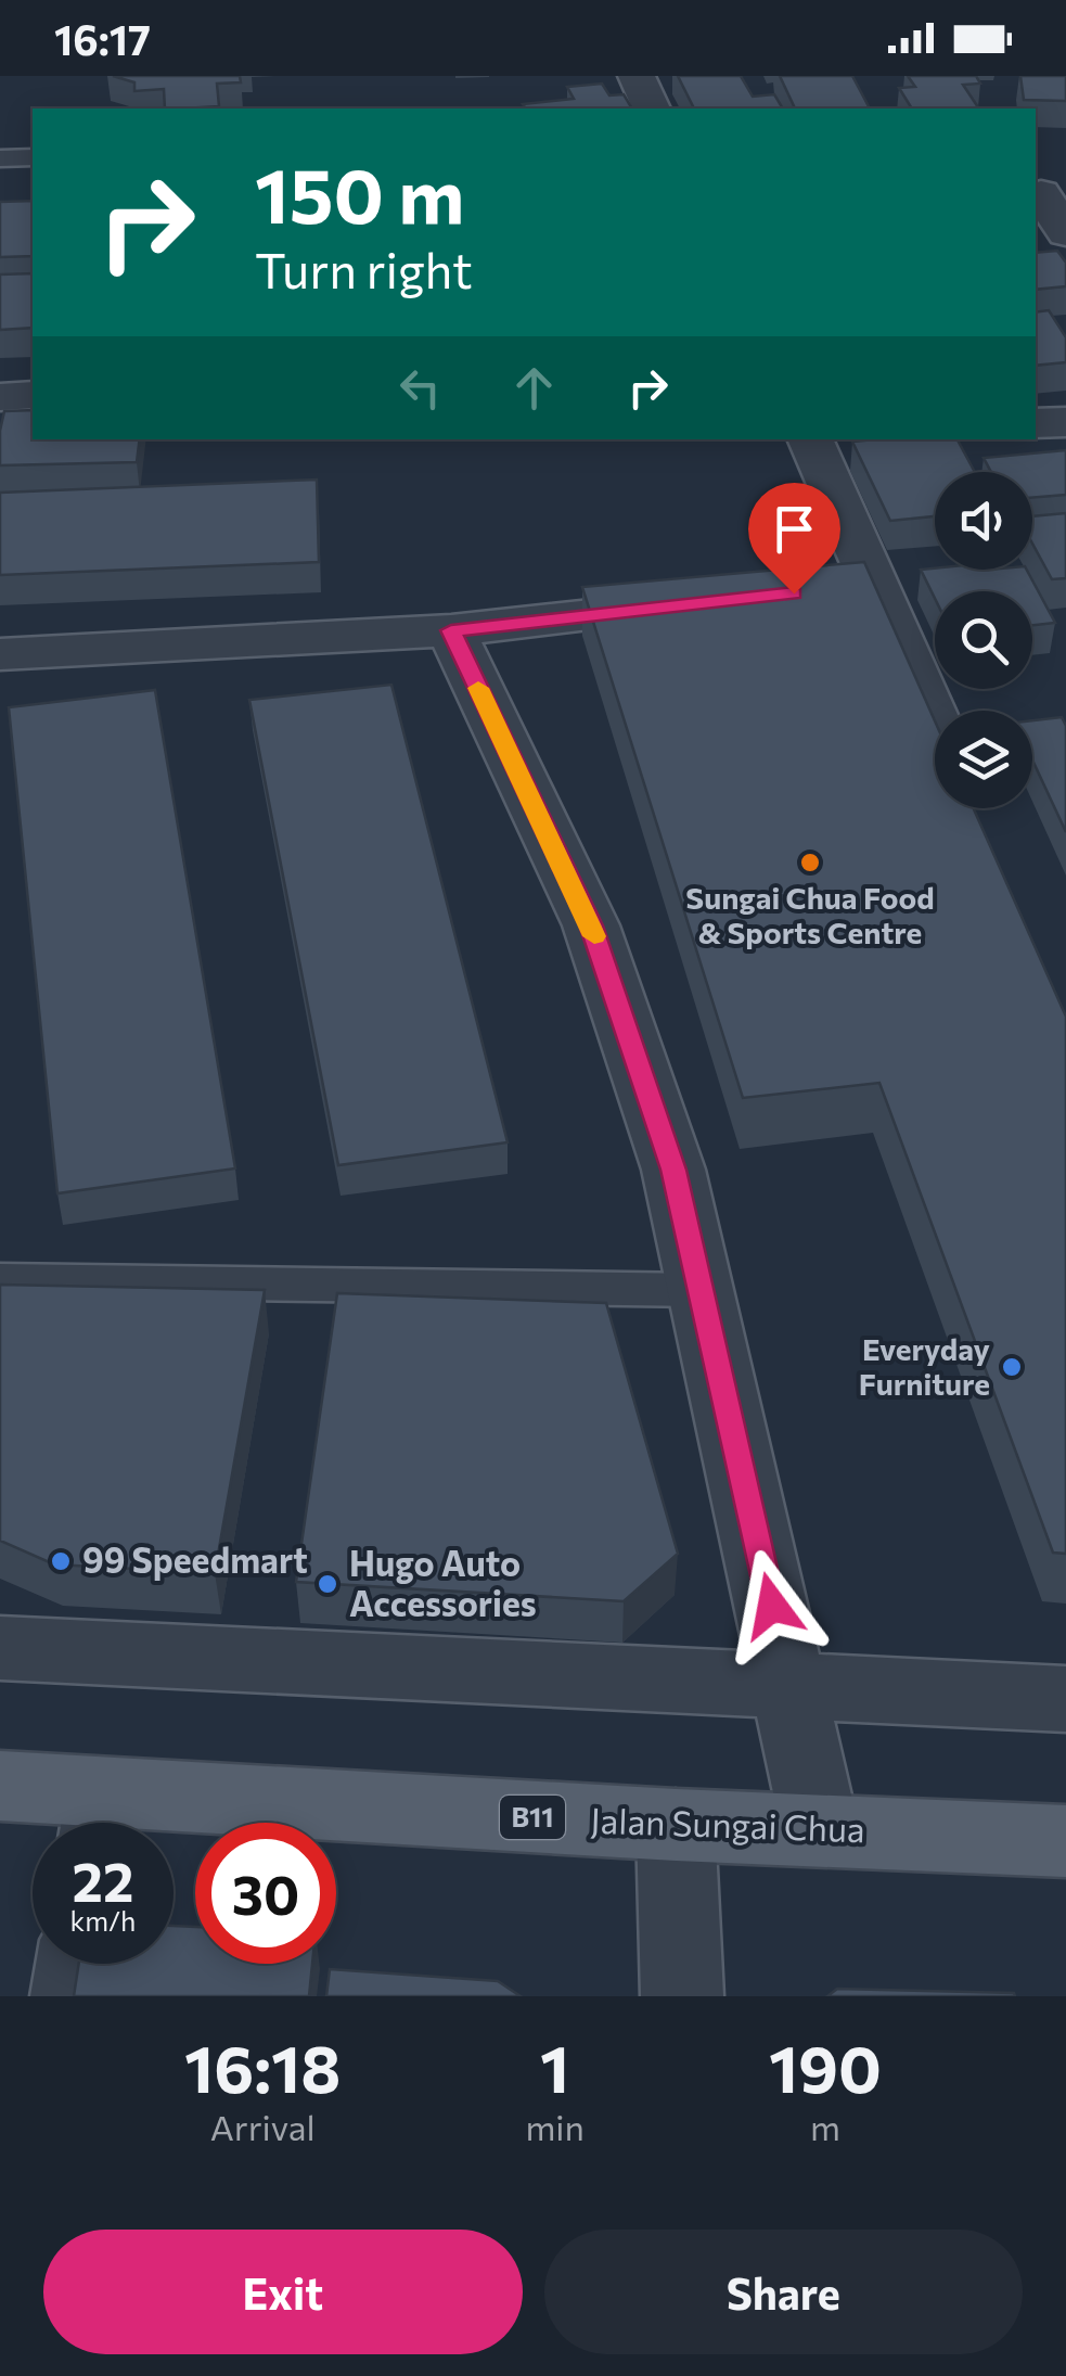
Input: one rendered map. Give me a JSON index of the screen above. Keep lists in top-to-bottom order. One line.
{"streets":{"main road":["B11","Jalan Sungai Chua"]},"places":["Sungai Chua Food & Sports Centre","Everyday Furniture","99 Speedmart","Hugo Auto Accessories"],"page":{"status":"16:17","turn":["150 m","Turn right"],"speed":"22 km/h","limit":"30","eta":["16:18","Arrival","1","min","190","m"],"buttons":["Exit","Share"]}}
